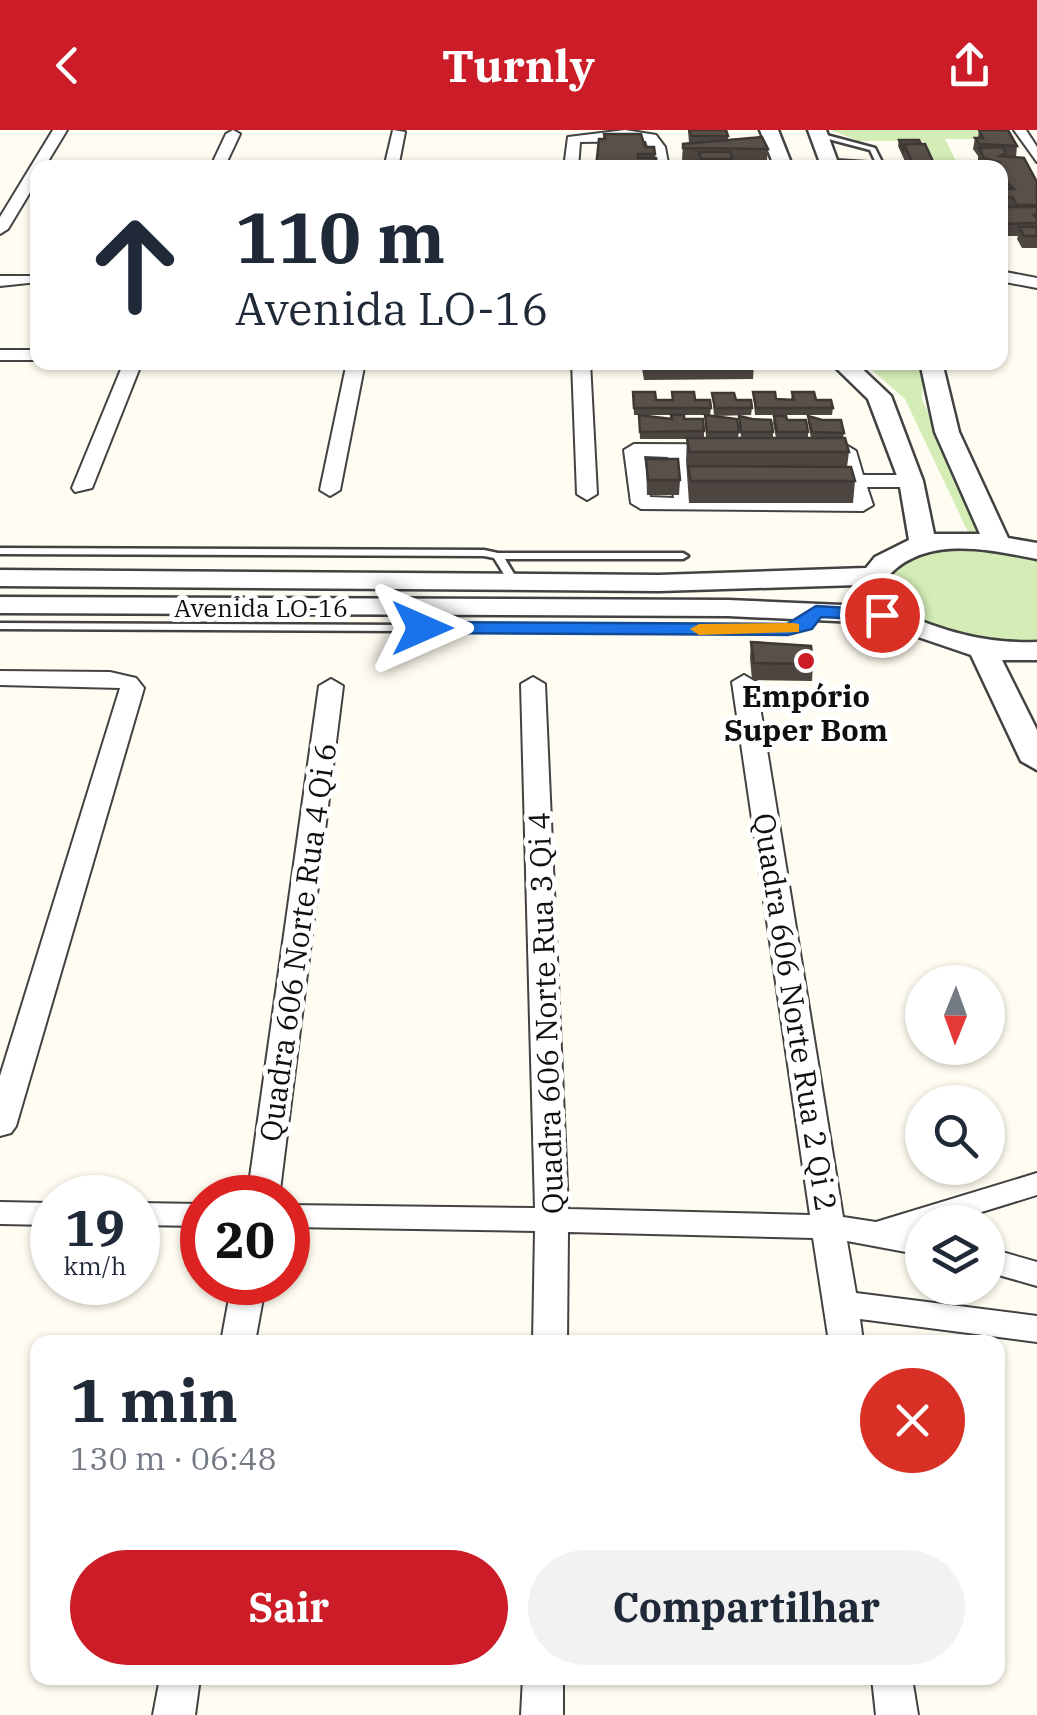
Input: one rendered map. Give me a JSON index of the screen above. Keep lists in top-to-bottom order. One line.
{"streets":{"street":["Avenida LO-16","Quadra 606 Norte Rua 4 Qi 6","Quadra 606 Norte Rua 2 Qi 2","Quadra 606 Norte Rua 3 Qi 4"]},"places":["Empório Super Bom"],"north":"bottom","page":{"header":"Turnly","turn":["110 m","Avenida LO-16"],"speed":"19 km/h","limit":"20","heading":["1 min","130 m · 06:48"],"buttons":["Sair","Compartilhar"]}}
